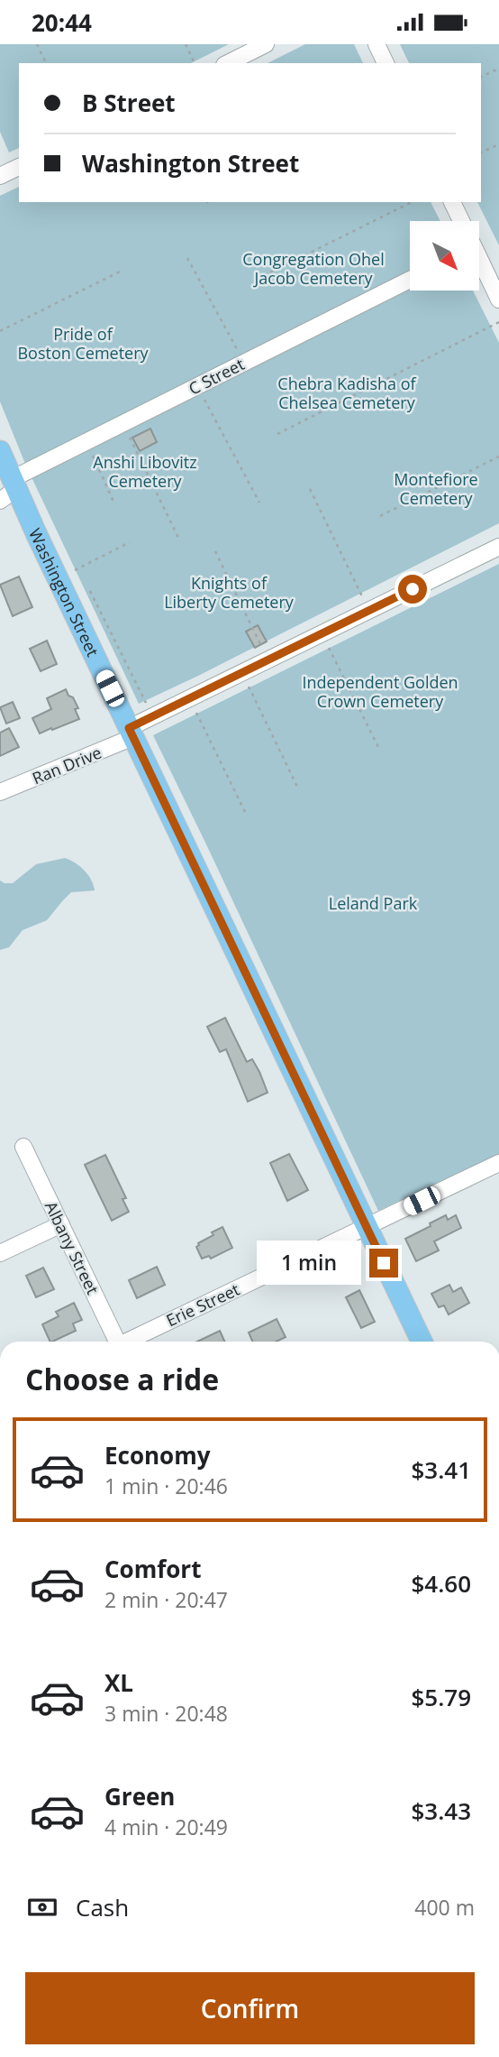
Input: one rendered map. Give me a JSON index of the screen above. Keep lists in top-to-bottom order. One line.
{"streets":{"main road":["Washington Street"],"street":["C Street","Ran Drive","Albany Street","Erie Street"]},"crossings":[["C Street","Washington Street"],["Washington Street","Ran Drive"],["Washington Street","Erie Street"]],"parks":["Congregation Ohel Jacob Cemetery","Pride of Boston Cemetery","Chebra Kadisha of Chelsea Cemetery","Anshi Libovitz Cemetery","Montefiore Cemetery","Knights of Liberty Cemetery","Independent Golden Crown Cemetery","Leland Park"],"north":"bottom right","page":{"status":"20:44","banner":["B Street","Washington Street"],"bubble":"1 min","heading":"Choose a ride","list":[{"name":"Economy","note":"1 min · 20:46","value":"$3.41"},{"name":"Comfort","note":"2 min · 20:47","value":"$4.60"},{"name":"XL","note":"3 min · 20:48","value":"$5.79"},{"name":"Green","note":"4 min · 20:49","value":"$3.43"}],"pay":["Cash","400 m"],"buttons":"Confirm"}}
